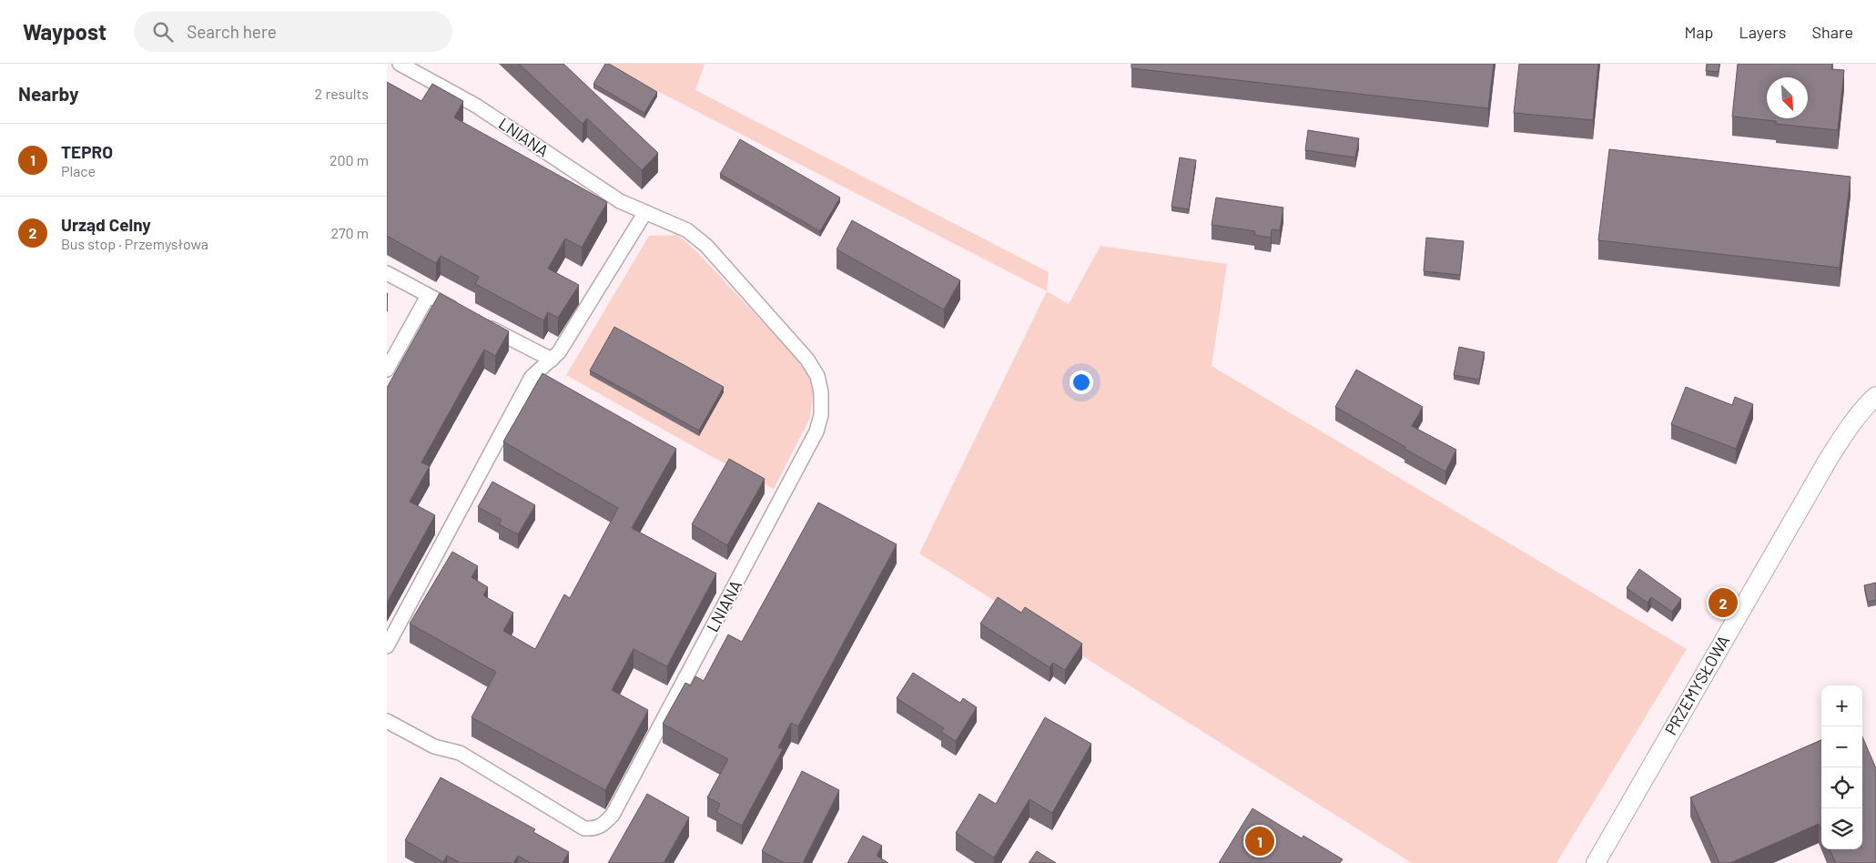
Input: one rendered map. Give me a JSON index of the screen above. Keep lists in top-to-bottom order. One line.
{"streets":{"street":["LNIANA","PRZEMYSŁOWA"]},"north":"bottom right","page":{"header":"Waypost","search":"Search here","nav":["Map","Layers","Share"],"heading":["Nearby","2 results"],"list":[{"mark":"1","name":"TEPRO","note":"Place","value":"200 m"},{"mark":"2","name":"Urząd Celny","note":"Bus stop · Przemysłowa","value":"270 m"}],"pins":["2","1"],"map_buttons":["+","−"]}}
